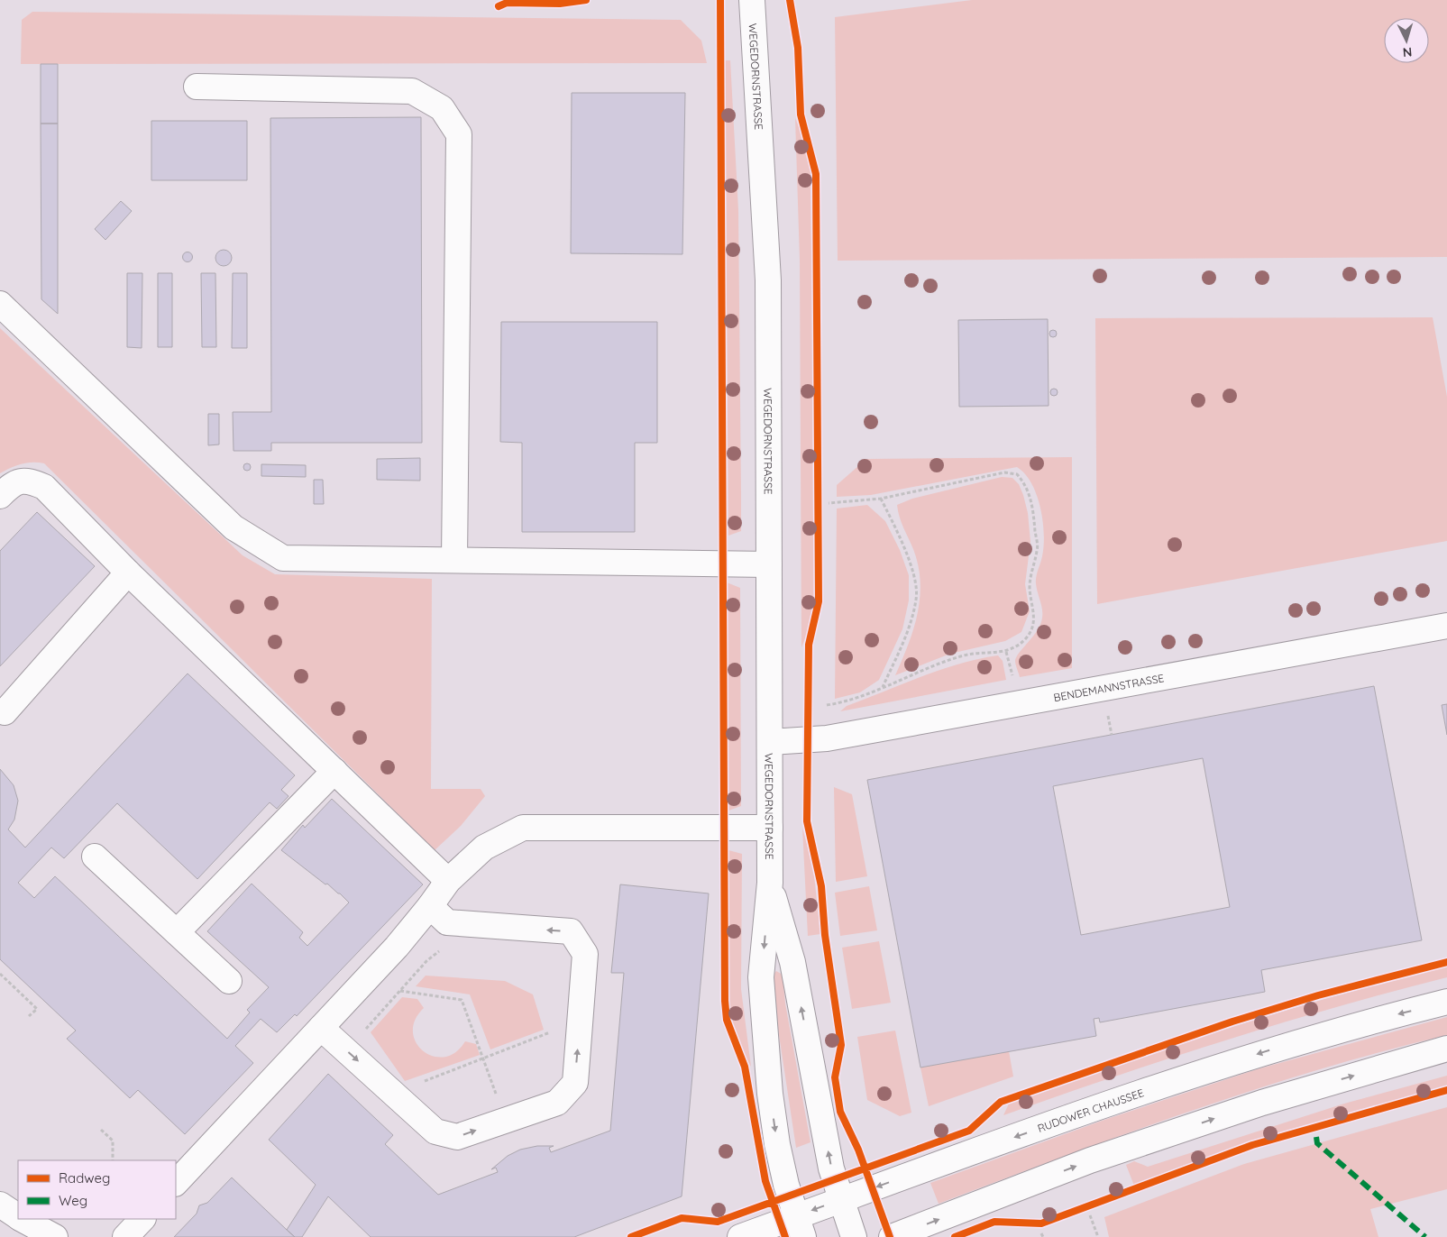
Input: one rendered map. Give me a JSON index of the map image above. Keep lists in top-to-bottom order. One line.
{"streets":{"street":["WEGEDORNSTRASSE","BENDEMANNSTRASSE","RUDOWER CHAUSSEE"]},"crossings":[["WEGEDORNSTRASSE","BENDEMANNSTRASSE"],["WEGEDORNSTRASSE","RUDOWER CHAUSSEE"]],"legend":["Radweg","Weg"],"north":"bottom"}
